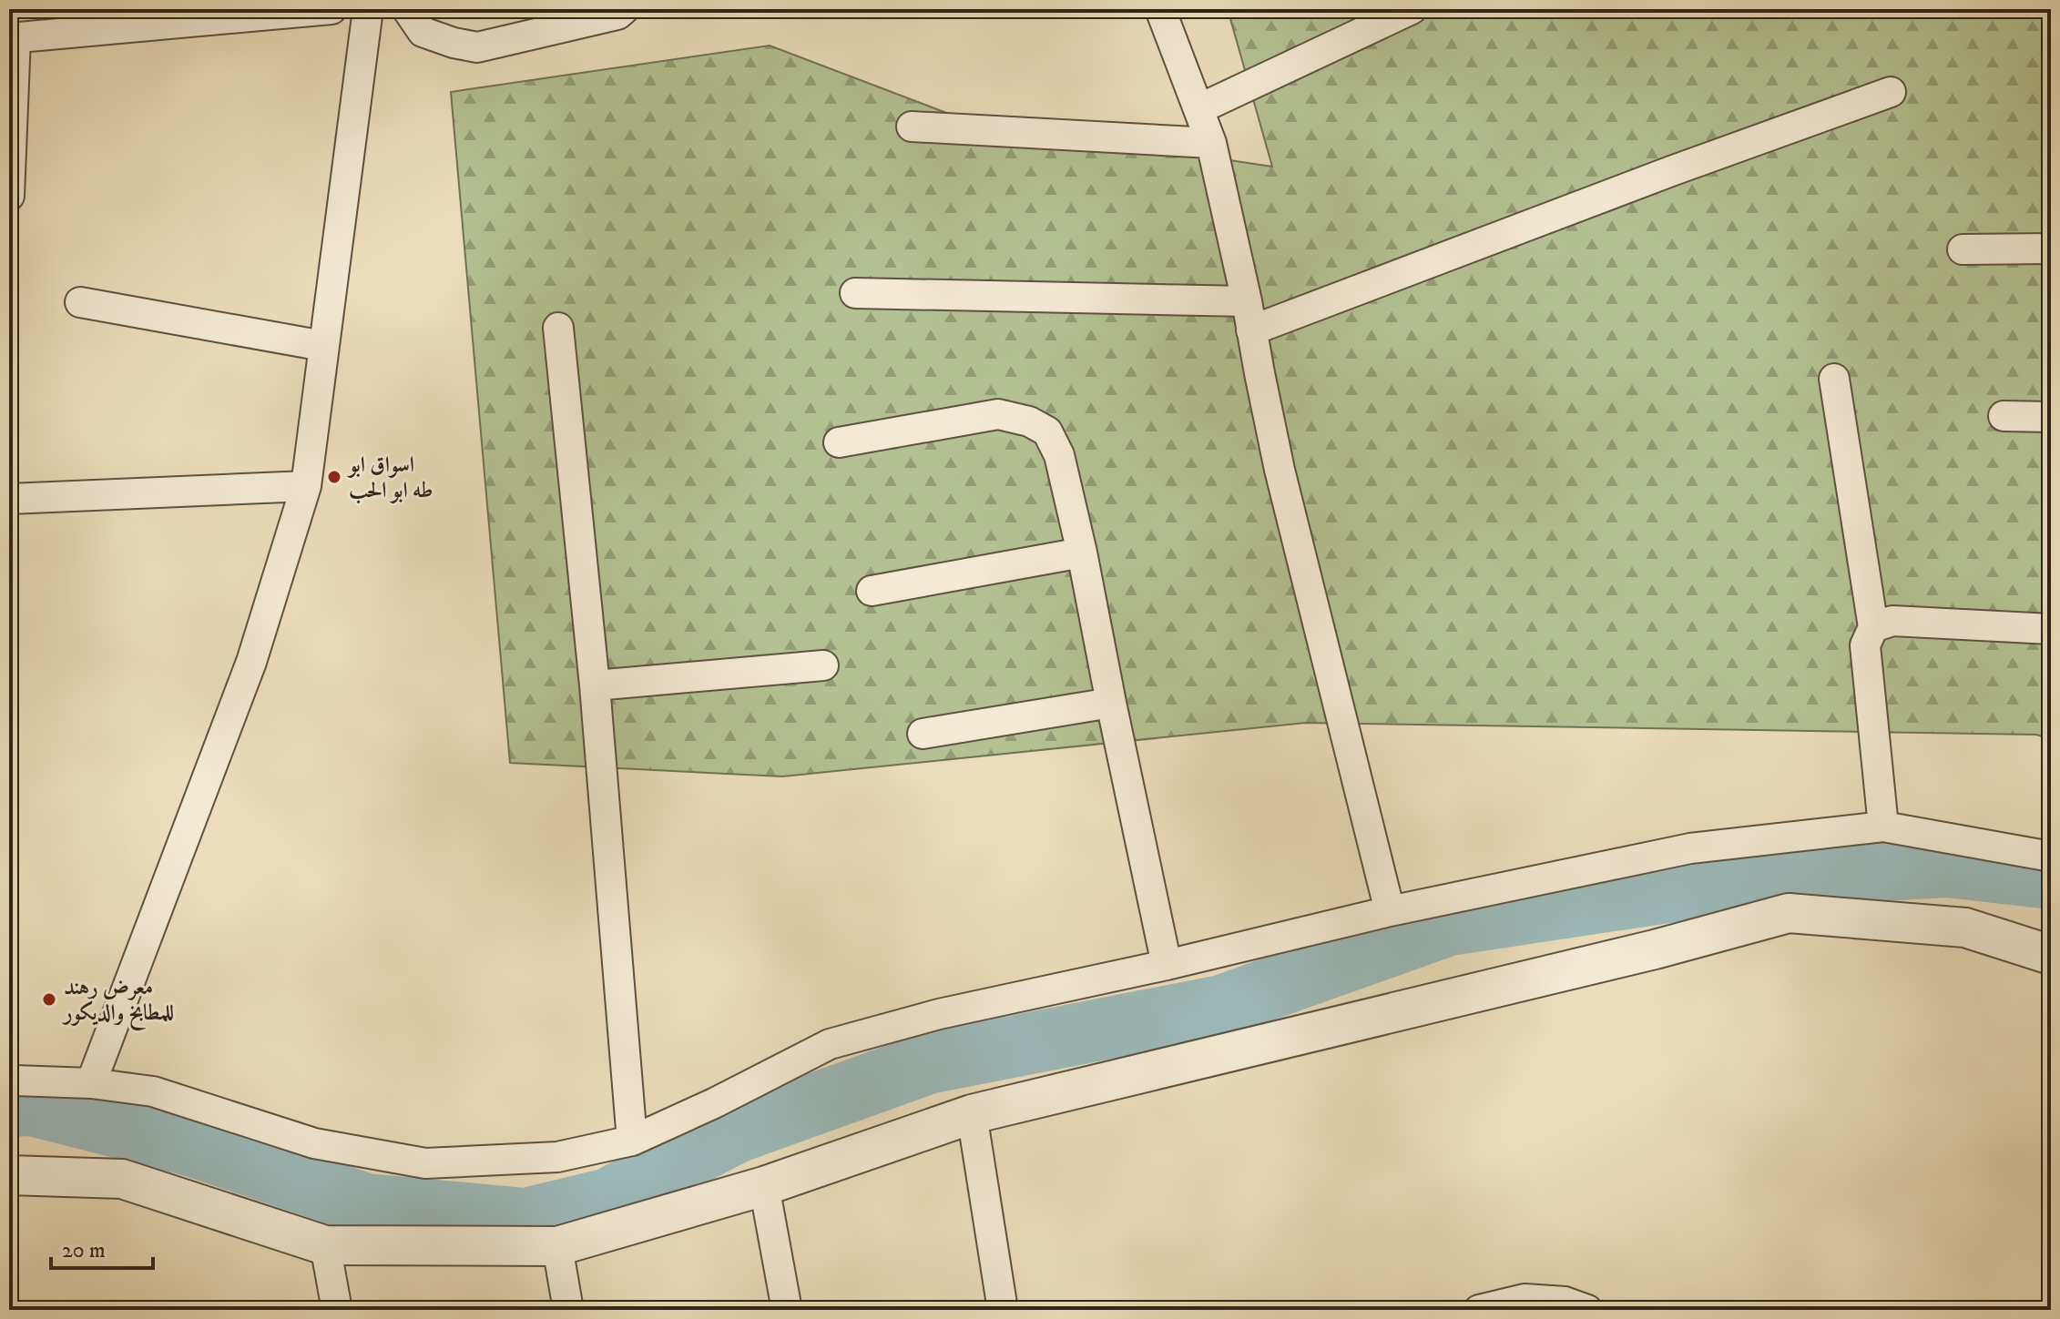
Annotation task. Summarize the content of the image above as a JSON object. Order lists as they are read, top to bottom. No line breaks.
{"places":["اسواق ابو طه ابو الحب","معرض رهند للمطابخ والديكور"],"scale_bar":"20 m"}
